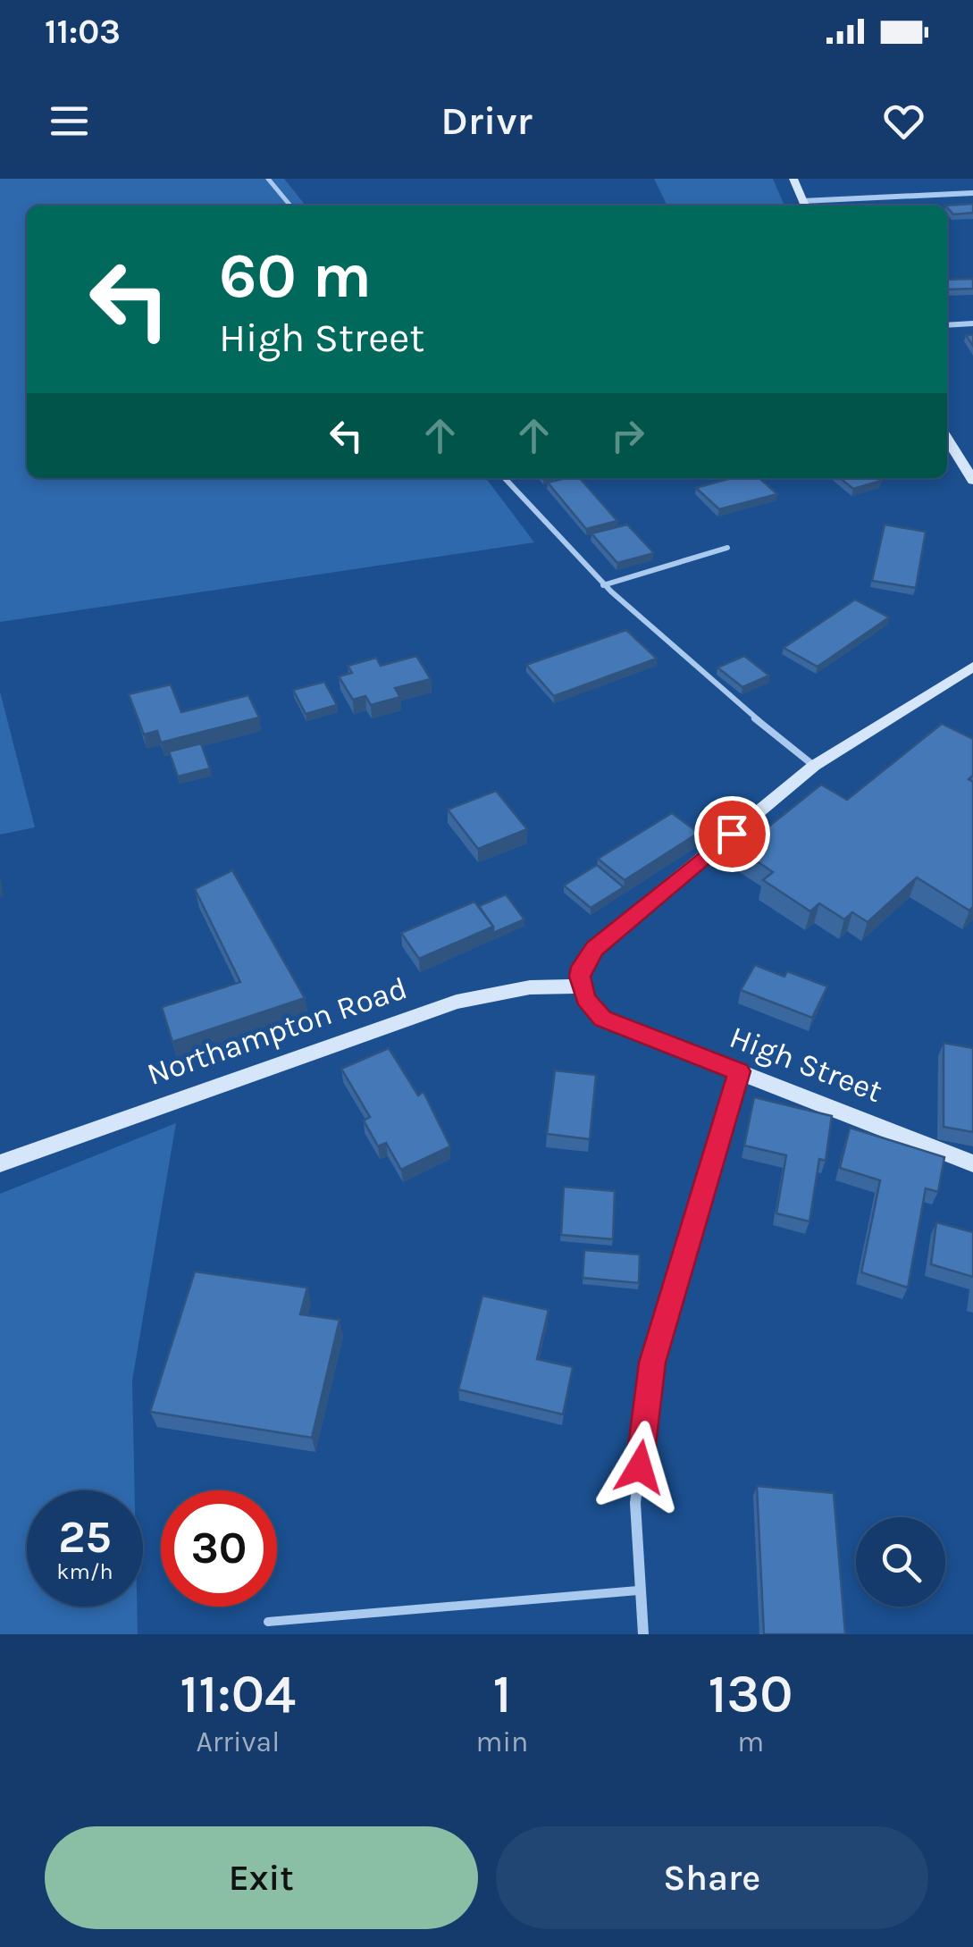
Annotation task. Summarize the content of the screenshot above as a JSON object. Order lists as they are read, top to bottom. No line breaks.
{"streets":{"street":["Northampton Road","High Street"]},"crossings":[["Northampton Road","High Street"]],"page":{"status":"11:03","header":"Drivr","turn":["60 m","High Street"],"speed":"25 km/h","limit":"30","eta":["11:04","Arrival","1","min","130","m"],"buttons":["Exit","Share"]}}
